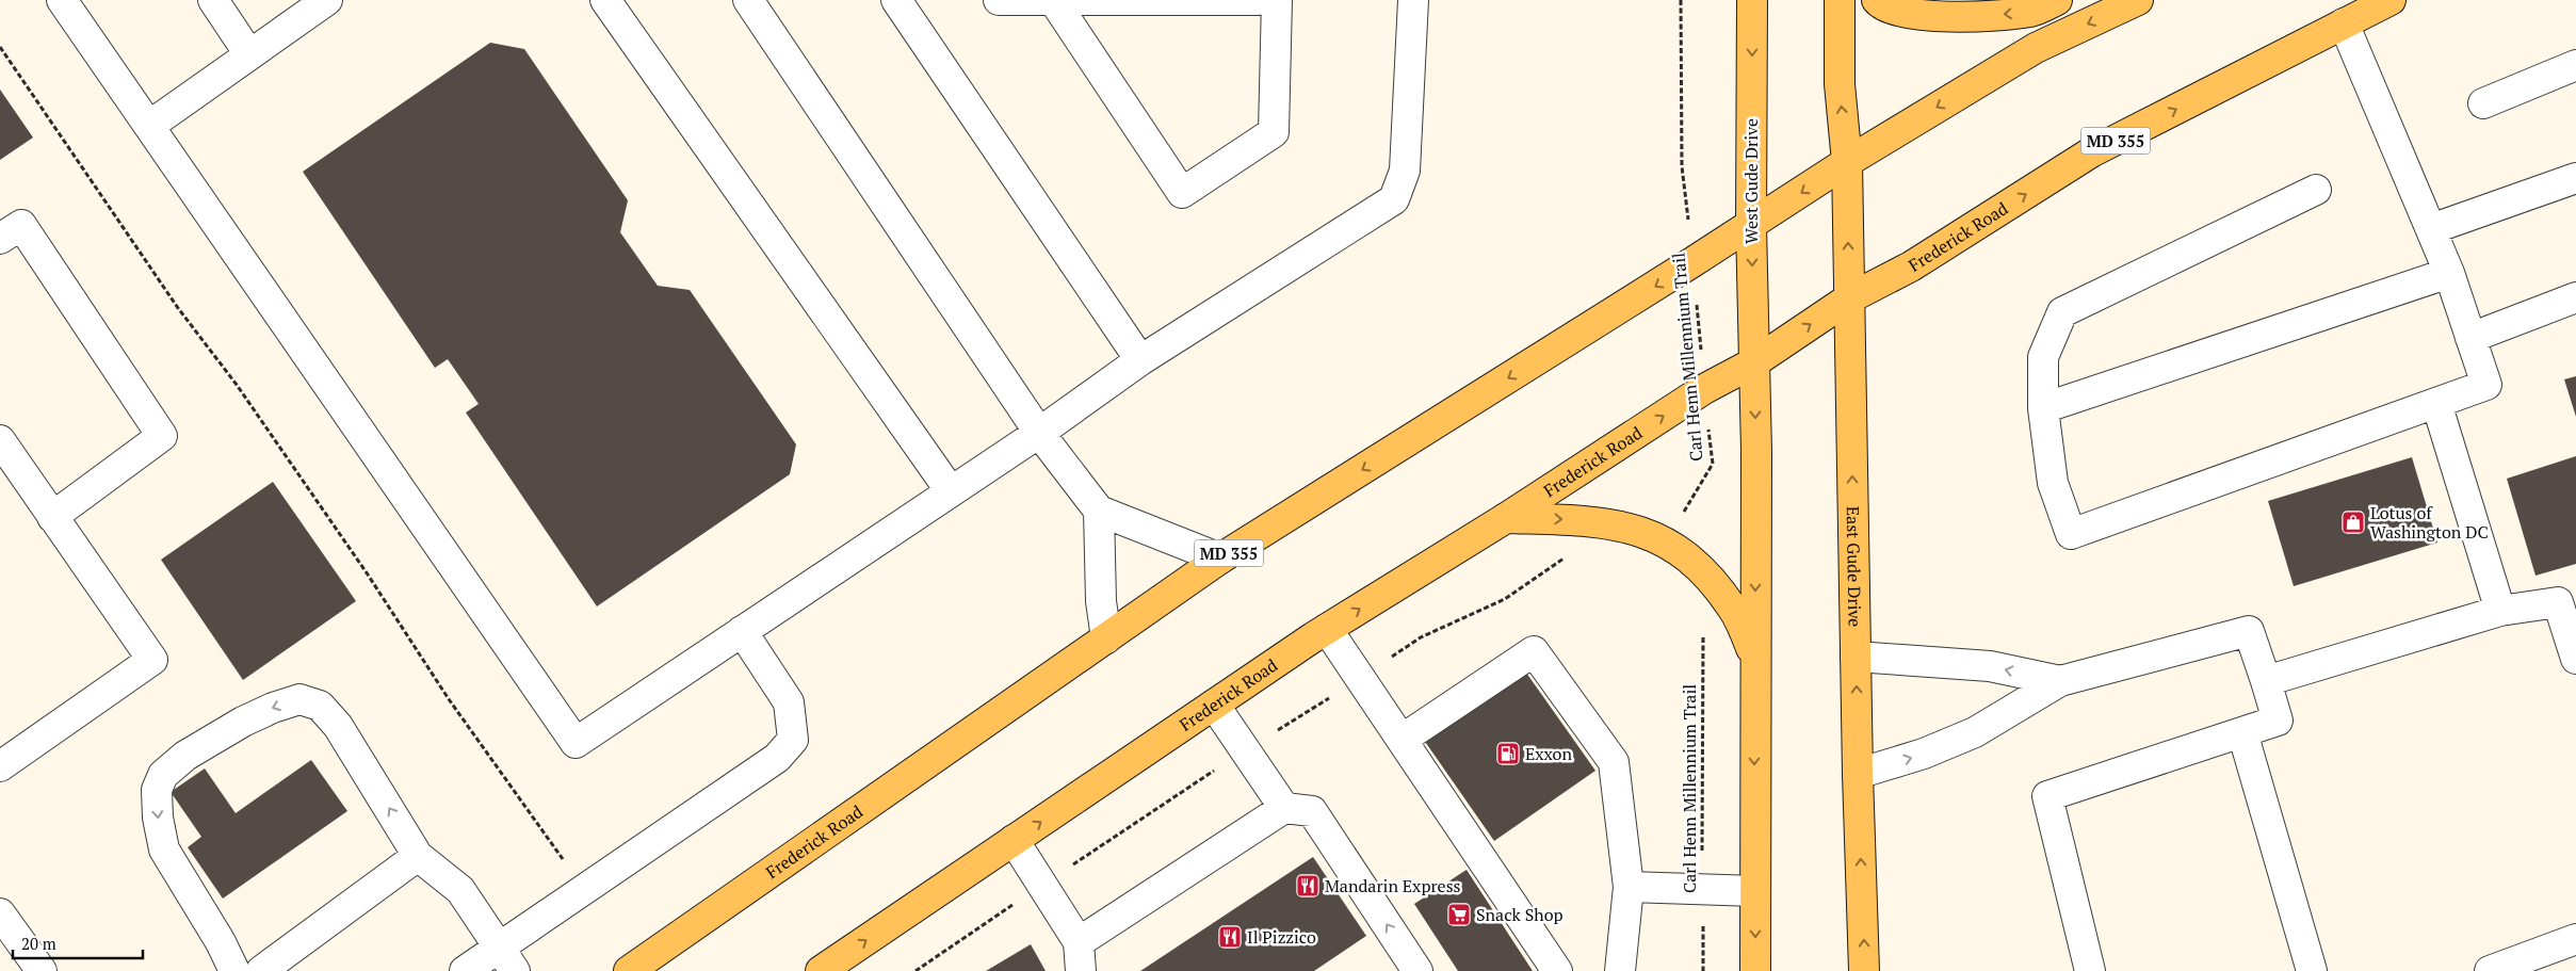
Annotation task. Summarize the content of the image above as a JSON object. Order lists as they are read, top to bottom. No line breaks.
{"streets":{"main road":["MD 355","West Gude Drive","Frederick Road","East Gude Drive"],"path":["Carl Henn Millennium Trail"]},"crossings":[["West Gude Drive","Frederick Road"],["Frederick Road","Carl Henn Millennium Trail"],["Frederick Road","East Gude Drive"]],"places":{"shop":["Lotus of Washington DC"],"fuel station":["Exxon"],"restaurant":["Mandarin Express","Il Pizzico"],"supermarket":["Snack Shop"]},"scale_bar":"20 m"}
